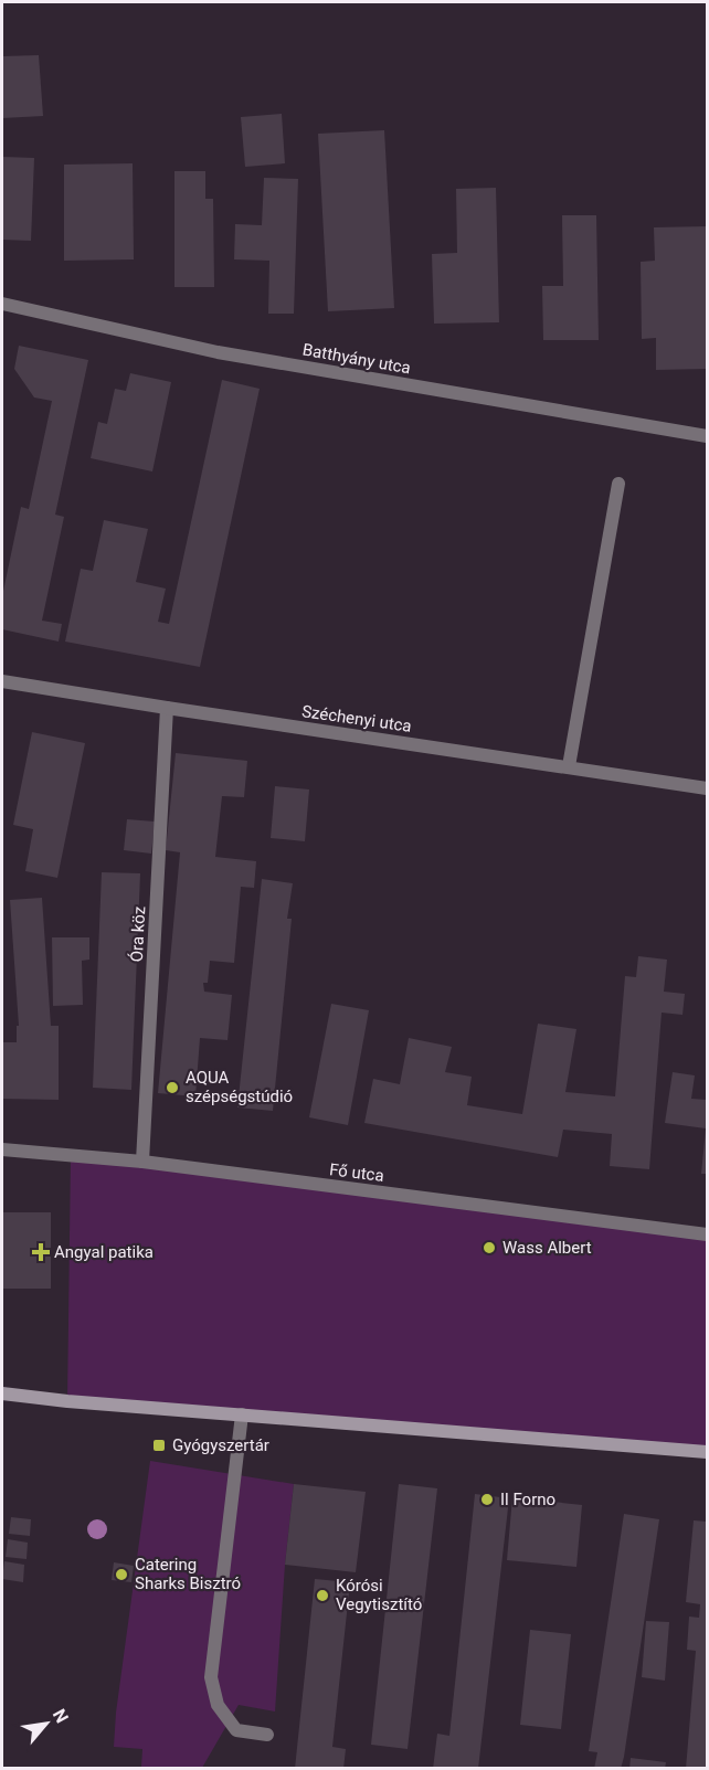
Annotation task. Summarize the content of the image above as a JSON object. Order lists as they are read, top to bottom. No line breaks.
{"streets":{"street":["Batthyány utca","Széchenyi utca","Óra köz","Fő utca"]},"crossings":[["Széchenyi utca","Óra köz"],["Óra köz","Fő utca"]],"places":{"other":["AQUA szépségstúdió","Wass Albert","Il Forno","Catering Sharks Bisztró","Kórósi Vegytisztító"],"health":["Angyal patika"],"transit":["Gyógyszertár"]},"north":"top right"}
